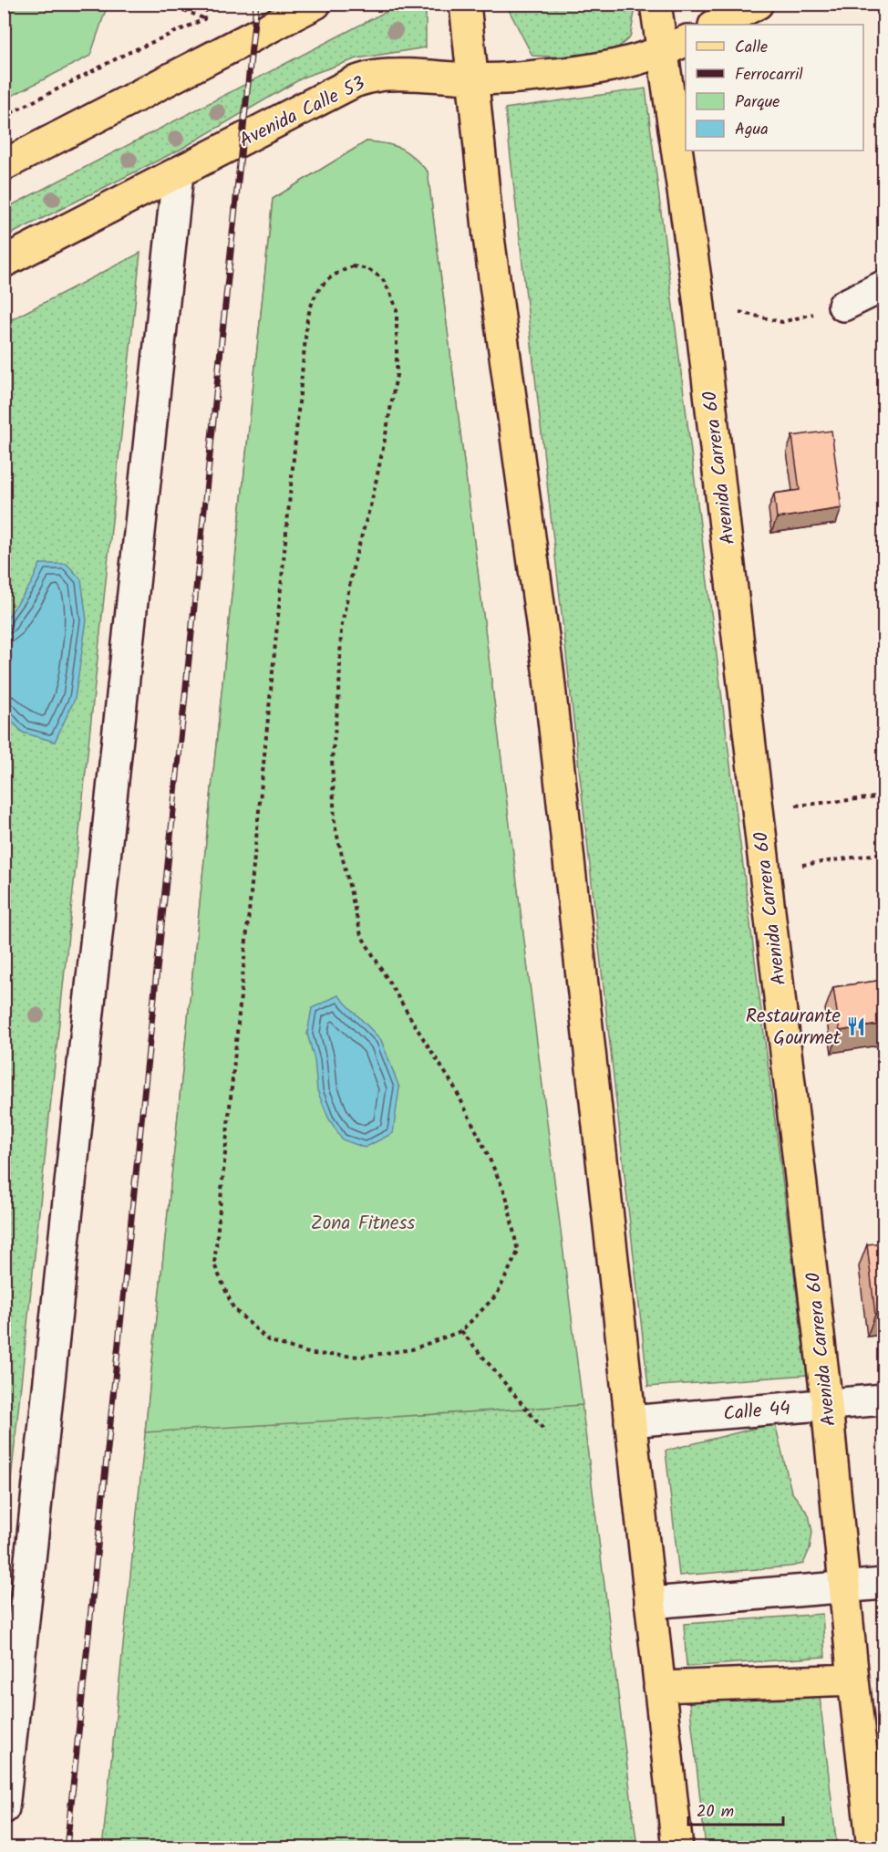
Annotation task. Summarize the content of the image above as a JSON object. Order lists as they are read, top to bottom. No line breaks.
{"streets":{"main road":["Avenida Calle 53","Avenida Carrera 60"],"street":["Calle 44"]},"crossings":[["Avenida Calle 53","Avenida Carrera 60"],["Avenida Carrera 60","Calle 44"]],"parks":["Zona Fitness"],"places":{"restaurant":["Restaurante Gourmet"]},"legend":["Calle","Ferrocarril","Parque","Agua"],"scale_bar":"20 m"}
